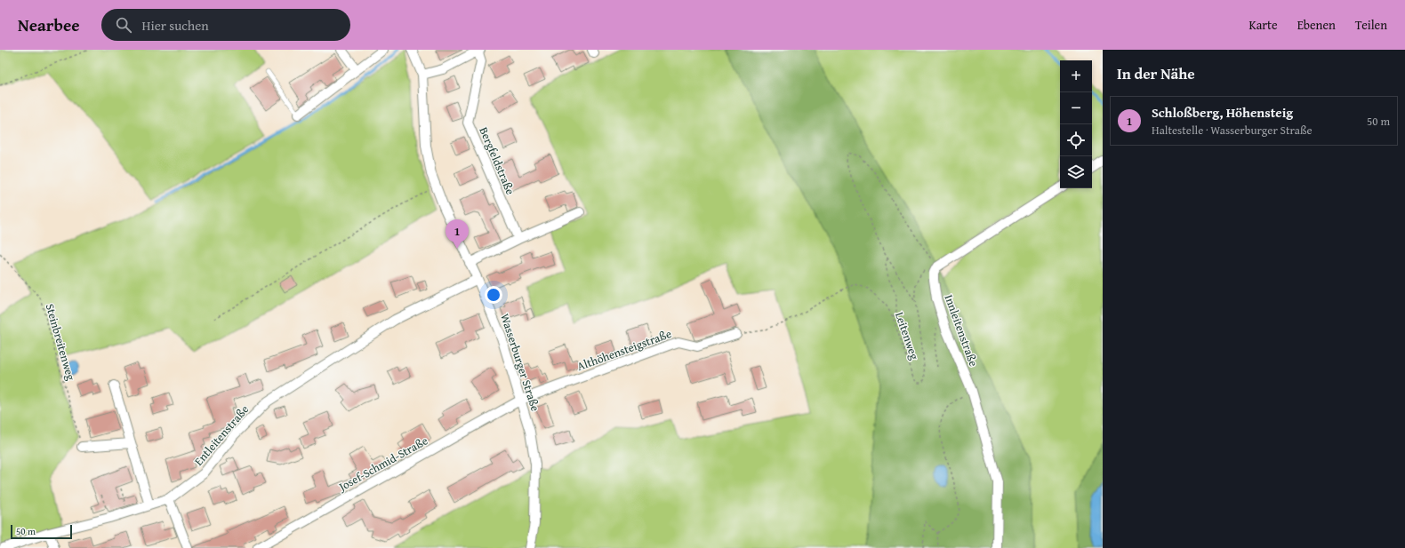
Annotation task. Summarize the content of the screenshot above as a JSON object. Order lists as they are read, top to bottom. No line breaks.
{"streets":{"street":["Bergfeldstraße","Innleitenstraße","Althöhensteigstraße","Wasserburger Straße","Entleitenstraße","Josef-Schmid-Straße"],"path":["Leitenweg","Steinbreitenweg"]},"crossings":[["Innleitenstraße","Leitenweg"],["Leitenweg","Althöhensteigstraße"],["Althöhensteigstraße","Wasserburger Straße"],["Althöhensteigstraße","Josef-Schmid-Straße"],["Wasserburger Straße","Entleitenstraße"],["Wasserburger Straße","Josef-Schmid-Straße"]],"scale_bar":"50 m","page":{"header":"Nearbee","search":"Hier suchen","nav":["Karte","Ebenen","Teilen"],"heading":"In der Nähe","map_buttons":["+","−"],"list":[{"mark":"1","name":"Schloßberg, Höhensteig","note":"Haltestelle · Wasserburger Straße","value":"50 m"}],"pins":"1","scale":"50 m"}}
